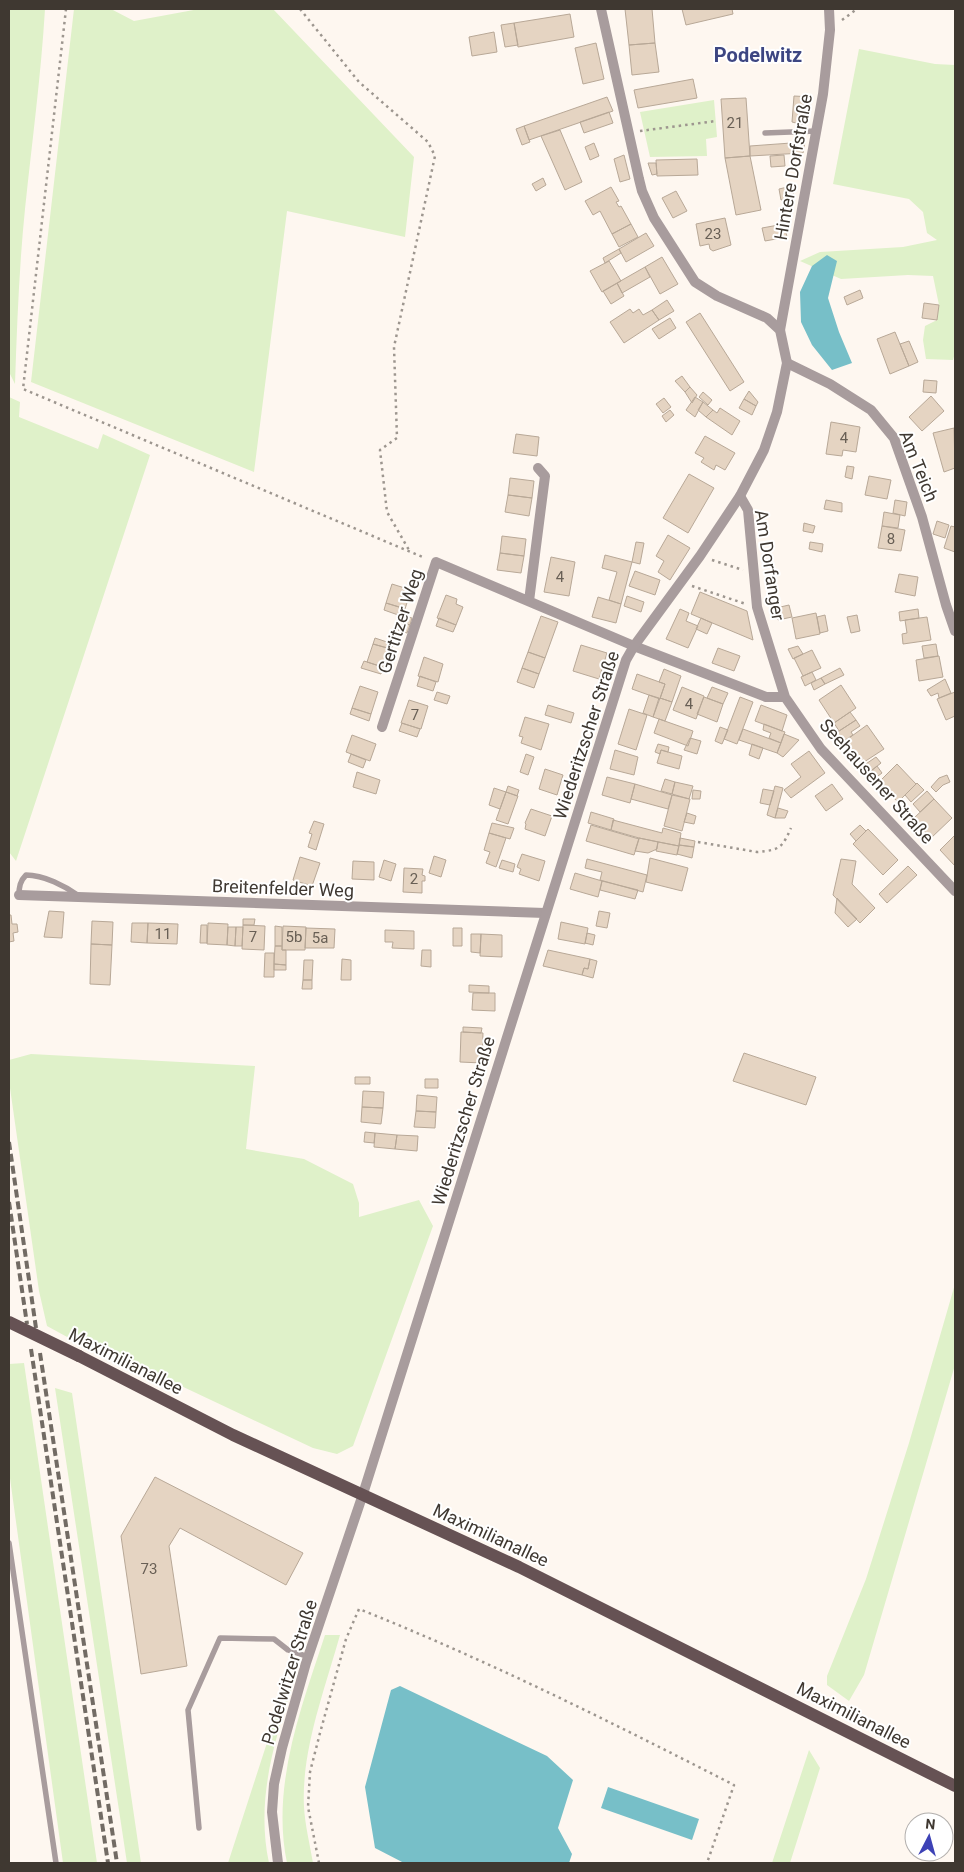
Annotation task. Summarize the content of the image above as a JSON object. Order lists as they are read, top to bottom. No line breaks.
{"streets":{"main road":["Maximilianallee"],"street":["Hintere Dorfstraße","Am Teich","Am Dorfanger","Gertitzer Weg","Wiederitzscher Straße","Seehausener Straße","Breitenfelder Weg","Podelwitzer Straße"]},"crossings":[["Hintere Dorfstraße","Wiederitzscher Straße"],["Am Teich","Wiederitzscher Straße"],["Am Dorfanger","Wiederitzscher Straße"],["Am Dorfanger","Seehausener Straße"],["Gertitzer Weg","Wiederitzscher Straße"],["Wiederitzscher Straße","Breitenfelder Weg"],["Wiederitzscher Straße","Maximilianallee"],["Wiederitzscher Straße","Podelwitzer Straße"],["Maximilianallee","Podelwitzer Straße"]],"districts":["Podelwitz"],"house_numbers":["21","23","4","8","4","4","7","2","11","7","5b","5a","73"],"north":"top"}
